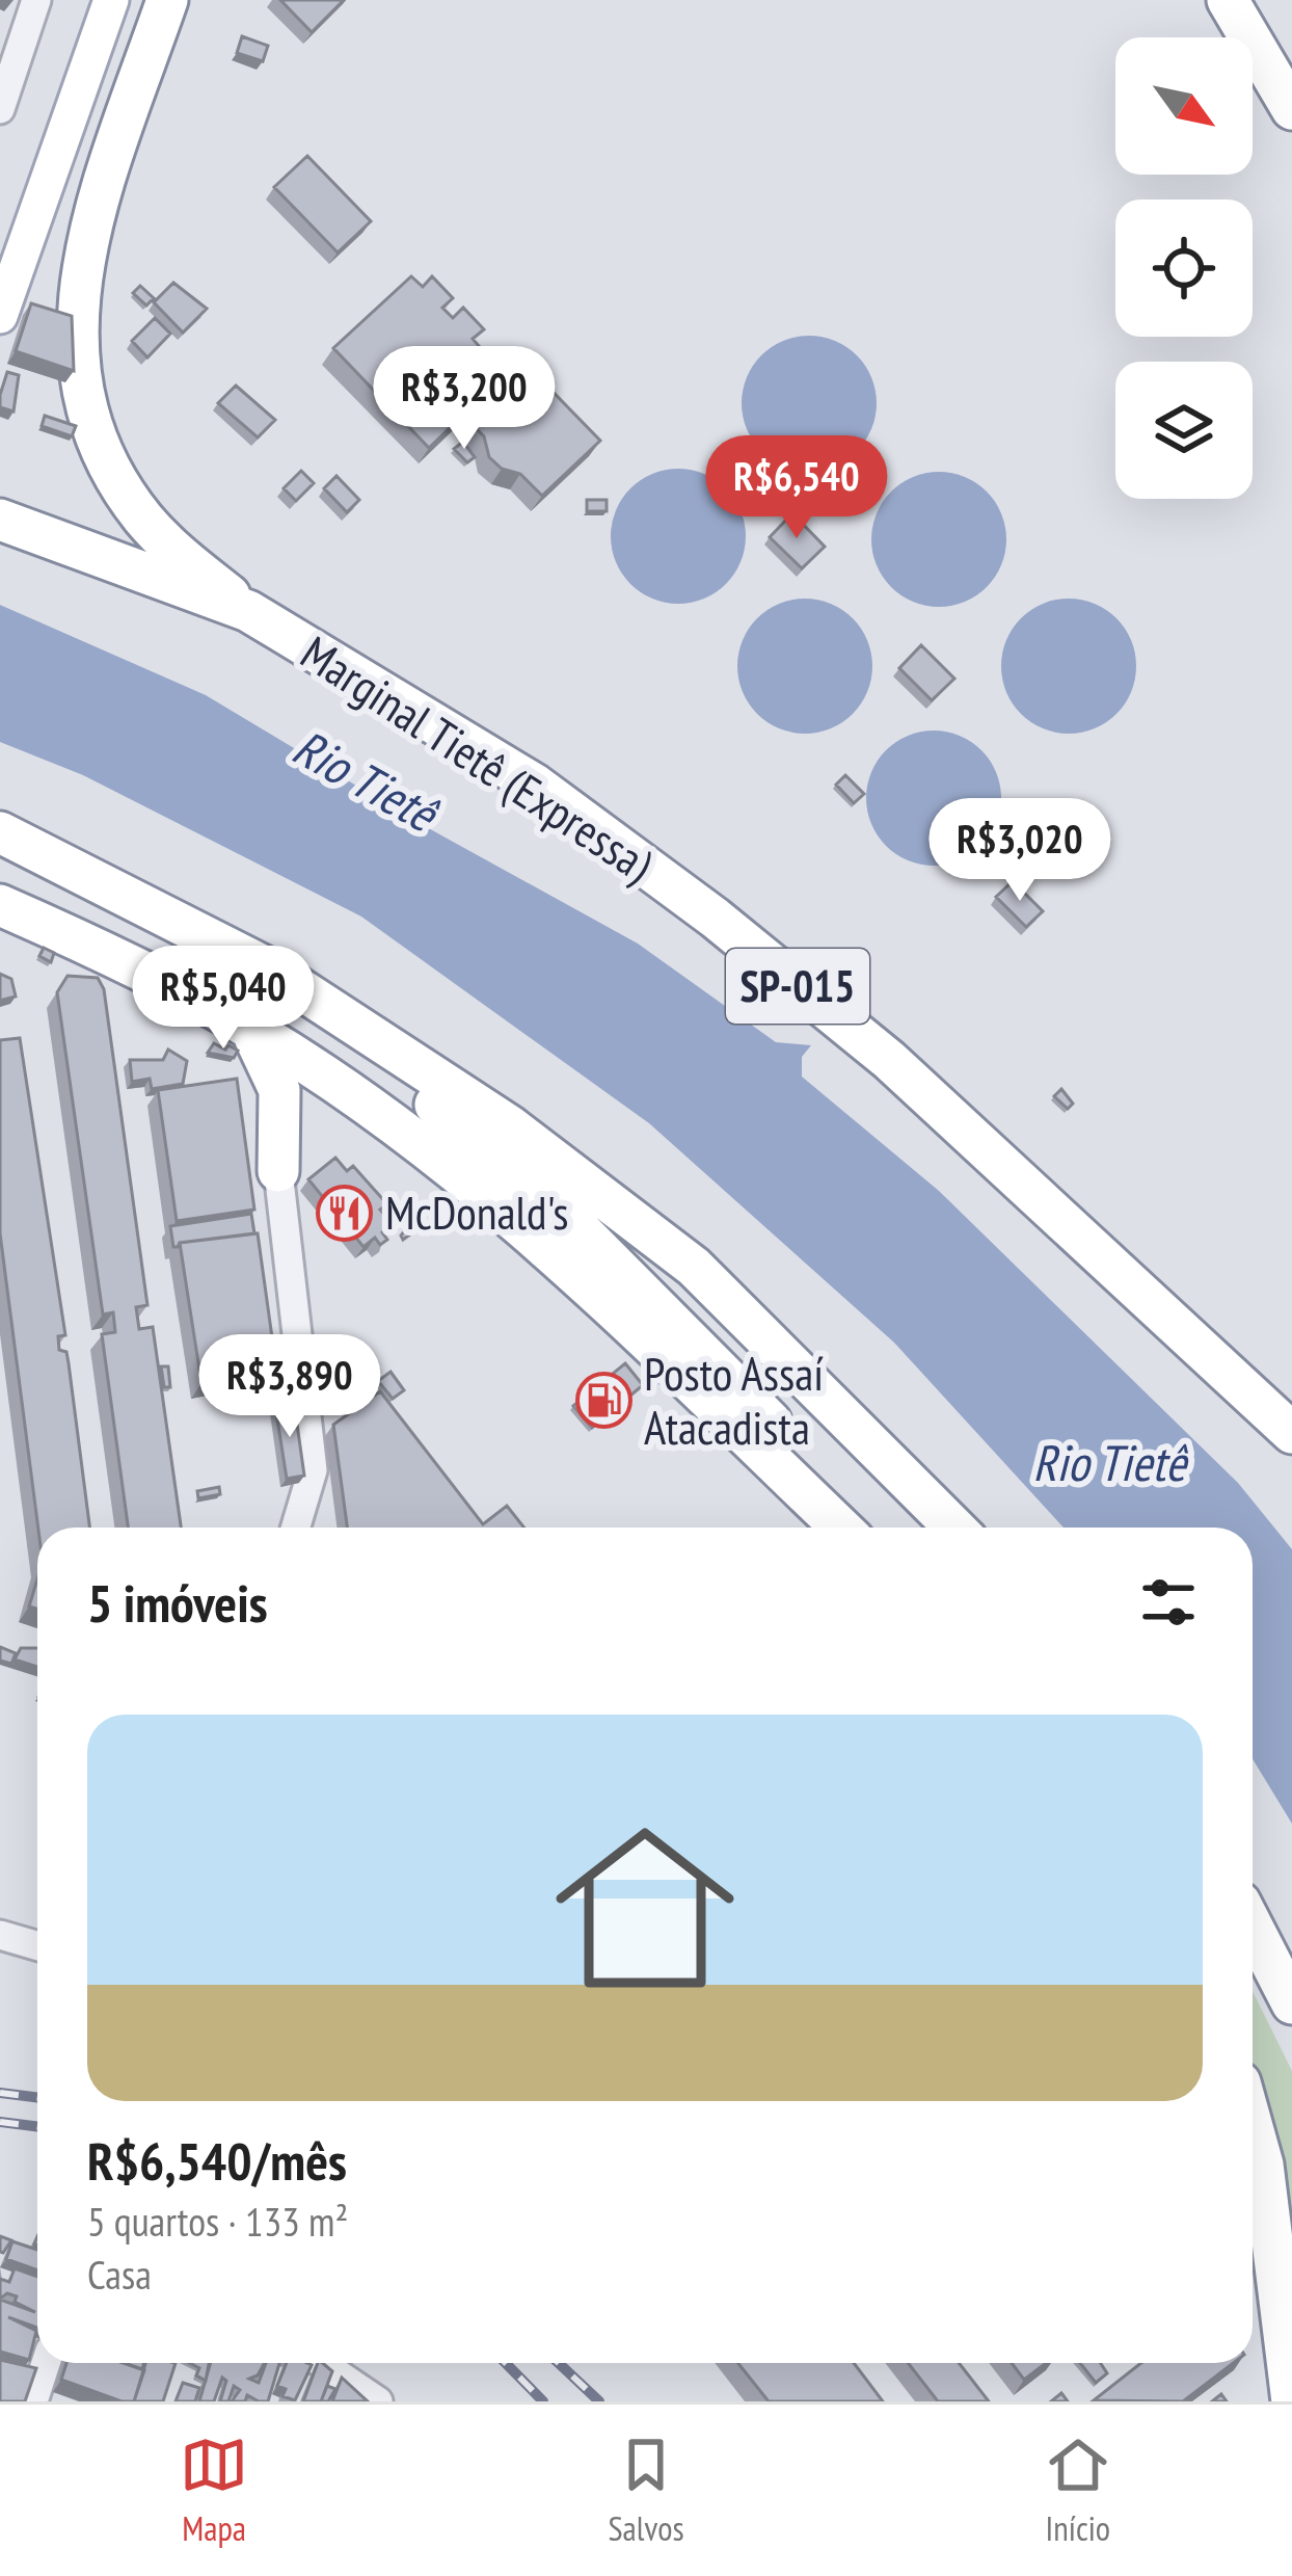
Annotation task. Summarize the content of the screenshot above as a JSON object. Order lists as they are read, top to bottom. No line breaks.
{"streets":{"highway":["Marginal Tietê (Expressa)","SP-015"]},"water":["Rio Tietê"],"places":{"restaurant":["McDonald's"],"fuel station":["Posto Assaí Atacadista"]},"north":"bottom right","page":{"price":["R$3,200","R$6,540","R$3,020","R$5,040","R$3,890"],"heading":"5 imóveis","list":[{"name":"R$6,540/mês","note":"5 quartos · 133 m² · Casa"}],"tabs":["Mapa","Salvos","Início"]}}
